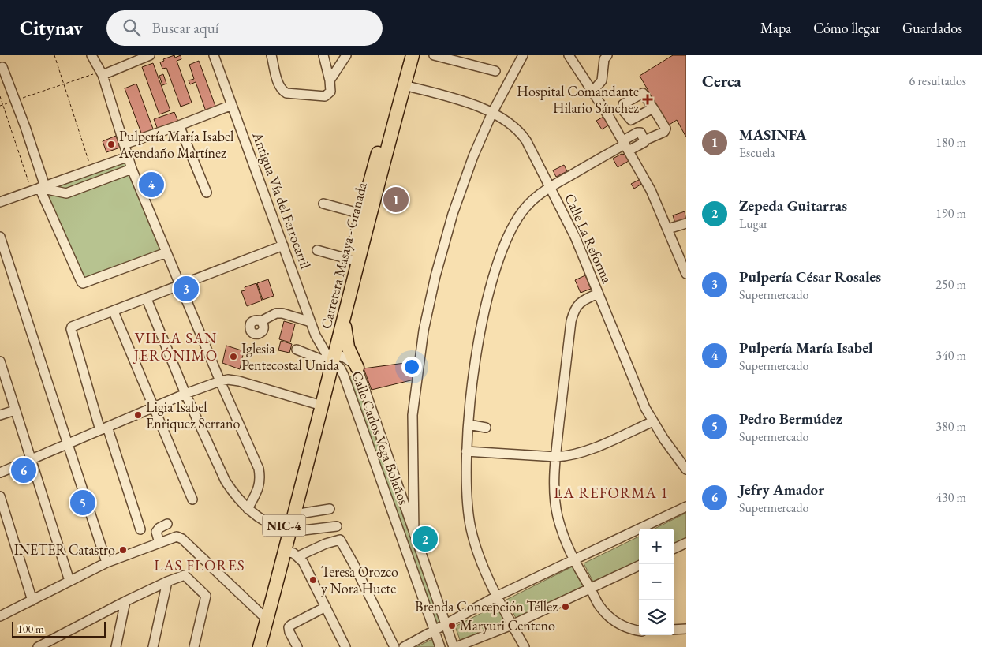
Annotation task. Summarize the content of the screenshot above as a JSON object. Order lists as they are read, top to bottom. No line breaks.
{"streets":{"highway":["Carretera Masaya - Granada","NIC-4"],"street":["Antigua Vía del Ferrocarril","Calle La Reforma","Calle Carlos Vega Bolaños"]},"crossings":[["Antigua Vía del Ferrocarril","Carretera Masaya - Granada"],["Antigua Vía del Ferrocarril","Calle Carlos Vega Bolaños"],["Calle La Reforma","Carretera Masaya - Granada"],["Carretera Masaya - Granada","Calle Carlos Vega Bolaños"]],"districts":["VILLA SAN JERÓNIMO","LA REFORMA 1","LAS FLORES"],"places":{"health":["Hospital Comandante Hilario Sánchez"],"other":["Pulpería María Isabel Avendaño Martínez","Iglesia Pentecostal Unida","Ligia Isabel Enriquez Serrano","INETER Catastro","Teresa Orozco y Nora Huete","Brenda Concepción Téllez","Maryuri Centeno"]},"scale_bar":"100 m","page":{"header":"Citynav","search":"Buscar aquí","nav":["Mapa","Cómo llegar","Guardados"],"heading":["Cerca","6 resultados"],"list":[{"mark":"1","name":"MASINFA","note":"Escuela","value":"180 m"},{"mark":"2","name":"Zepeda Guitarras","note":"Lugar","value":"190 m"},{"mark":"3","name":"Pulpería César Rosales","note":"Supermercado","value":"250 m"},{"mark":"4","name":"Pulpería María Isabel","note":"Supermercado","value":"340 m"},{"mark":"5","name":"Pedro Bermúdez","note":"Supermercado","value":"380 m"},{"mark":"6","name":"Jefry Amador","note":"Supermercado","value":"430 m"}],"pins":["4","1","3","6","5","2"],"map_buttons":["+","−"],"scale":"100 m"}}
